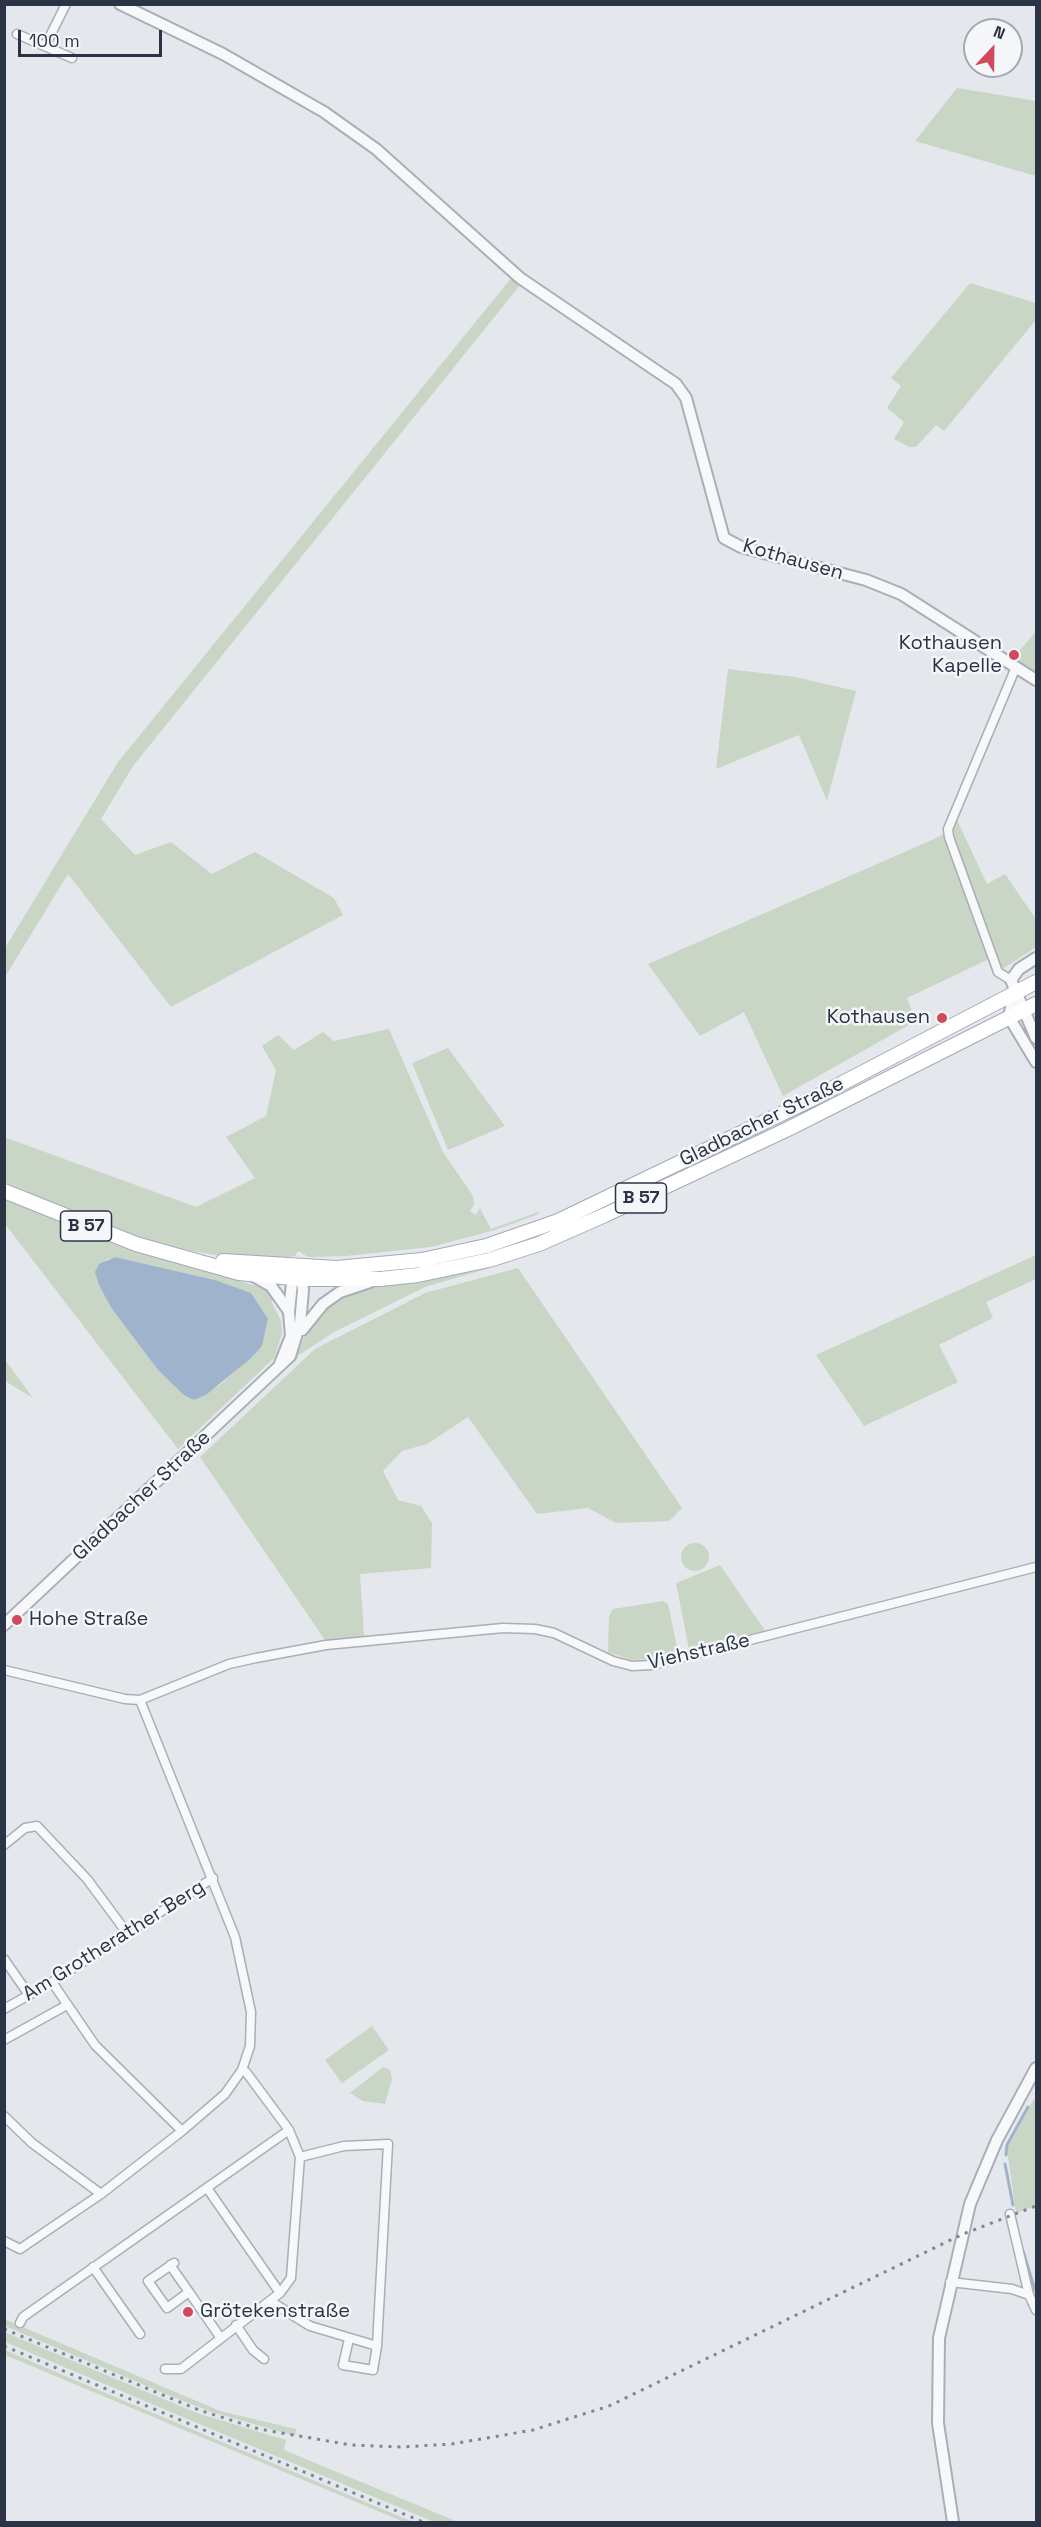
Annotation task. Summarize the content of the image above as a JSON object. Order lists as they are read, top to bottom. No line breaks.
{"streets":{"main road":["Gladbacher Straße","B 57"],"street":["Kothausen","Viehstraße","Am Grotherather Berg"]},"crossings":[["Gladbacher Straße","B 57"],["Viehstraße","Am Grotherather Berg"]],"places":["Kothausen Kapelle","Kothausen","Hohe Straße","Grötekenstraße"],"scale_bar":"100 m","north":"top"}
